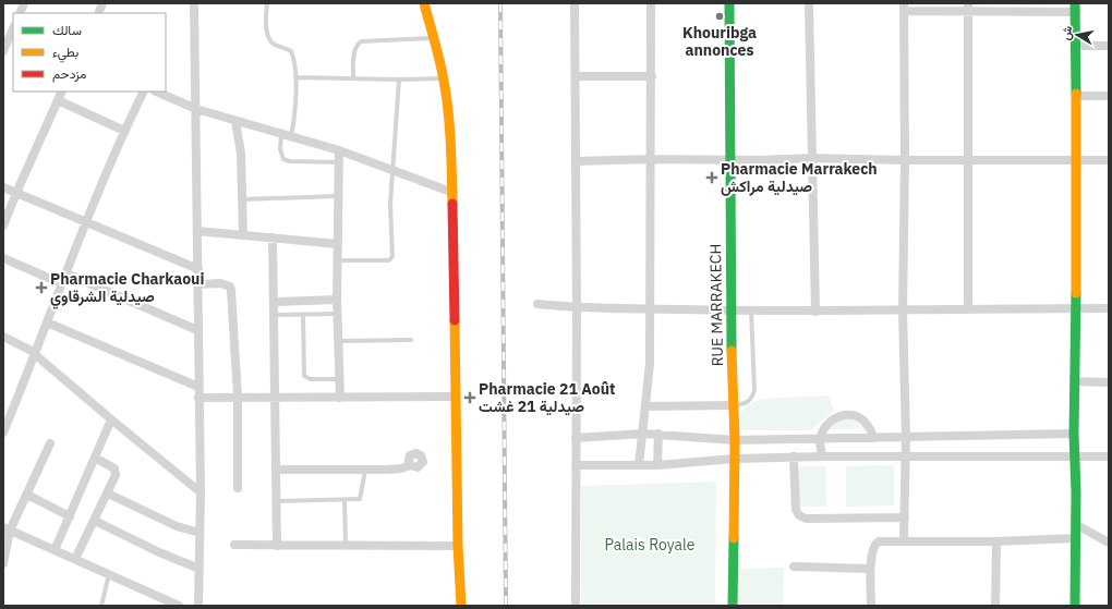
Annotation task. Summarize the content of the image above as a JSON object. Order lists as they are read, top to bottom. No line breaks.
{"streets":{"street":["RUE MARRAKECH"]},"parks":["Palais Royale"],"places":{"other":["Khouribga annonces"],"health":["Pharmacie Marrakech صيدلية مراكش","Pharmacie Charkaoui صيدلية الشرقاوي","Pharmacie 21 Août صيدلية 21 غشت"]},"legend":["سالك","بطيء","مزدحم"],"north":"left"}
